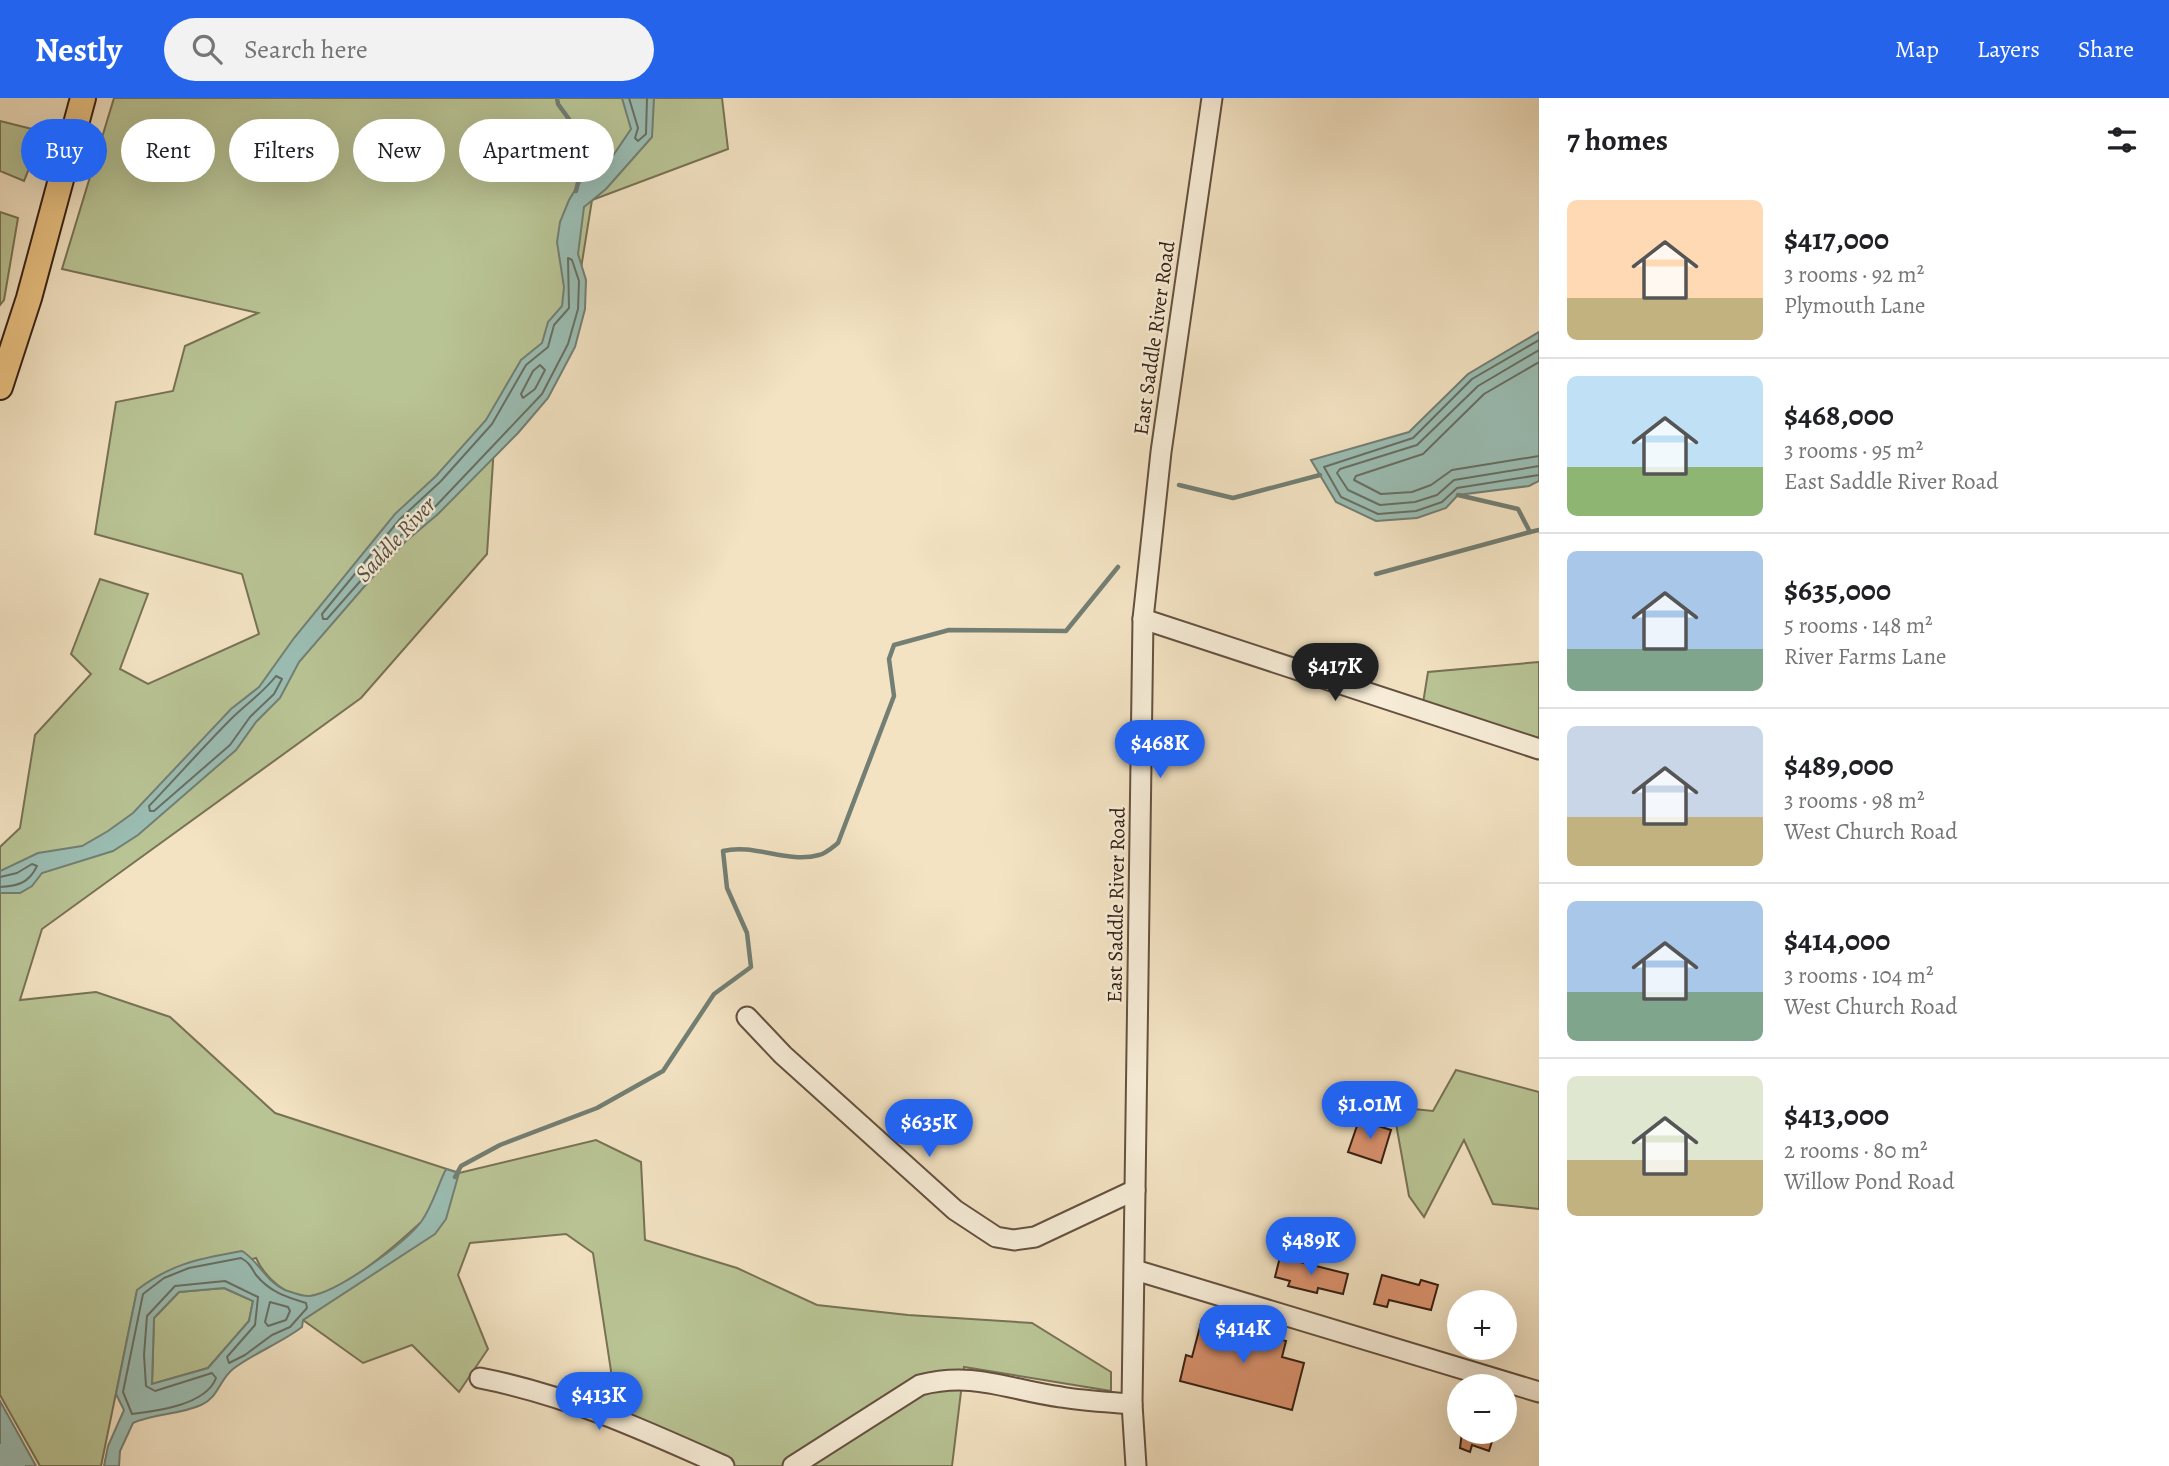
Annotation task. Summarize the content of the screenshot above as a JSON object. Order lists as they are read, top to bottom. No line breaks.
{"streets":{"street":["East Saddle River Road"]},"water":["Saddle River"],"page":{"header":"Nestly","search":"Search here","nav":["Map","Layers","Share"],"heading":"7 homes","chip":["Buy","Rent","Filters","New","Apartment"],"list":[{"name":"$417,000","note":"3 rooms · 92 m² · Plymouth Lane"},{"name":"$468,000","note":"3 rooms · 95 m² · East Saddle River Road"},{"name":"$635,000","note":"5 rooms · 148 m² · River Farms Lane"},{"name":"$489,000","note":"3 rooms · 98 m² · West Church Road"},{"name":"$414,000","note":"3 rooms · 104 m² · West Church Road"},{"name":"$413,000","note":"2 rooms · 80 m² · Willow Pond Road"}],"price":["$417K","$468K","$1.01M","$635K","$489K","$414K","$413K"],"map_buttons":["+","−"]}}
